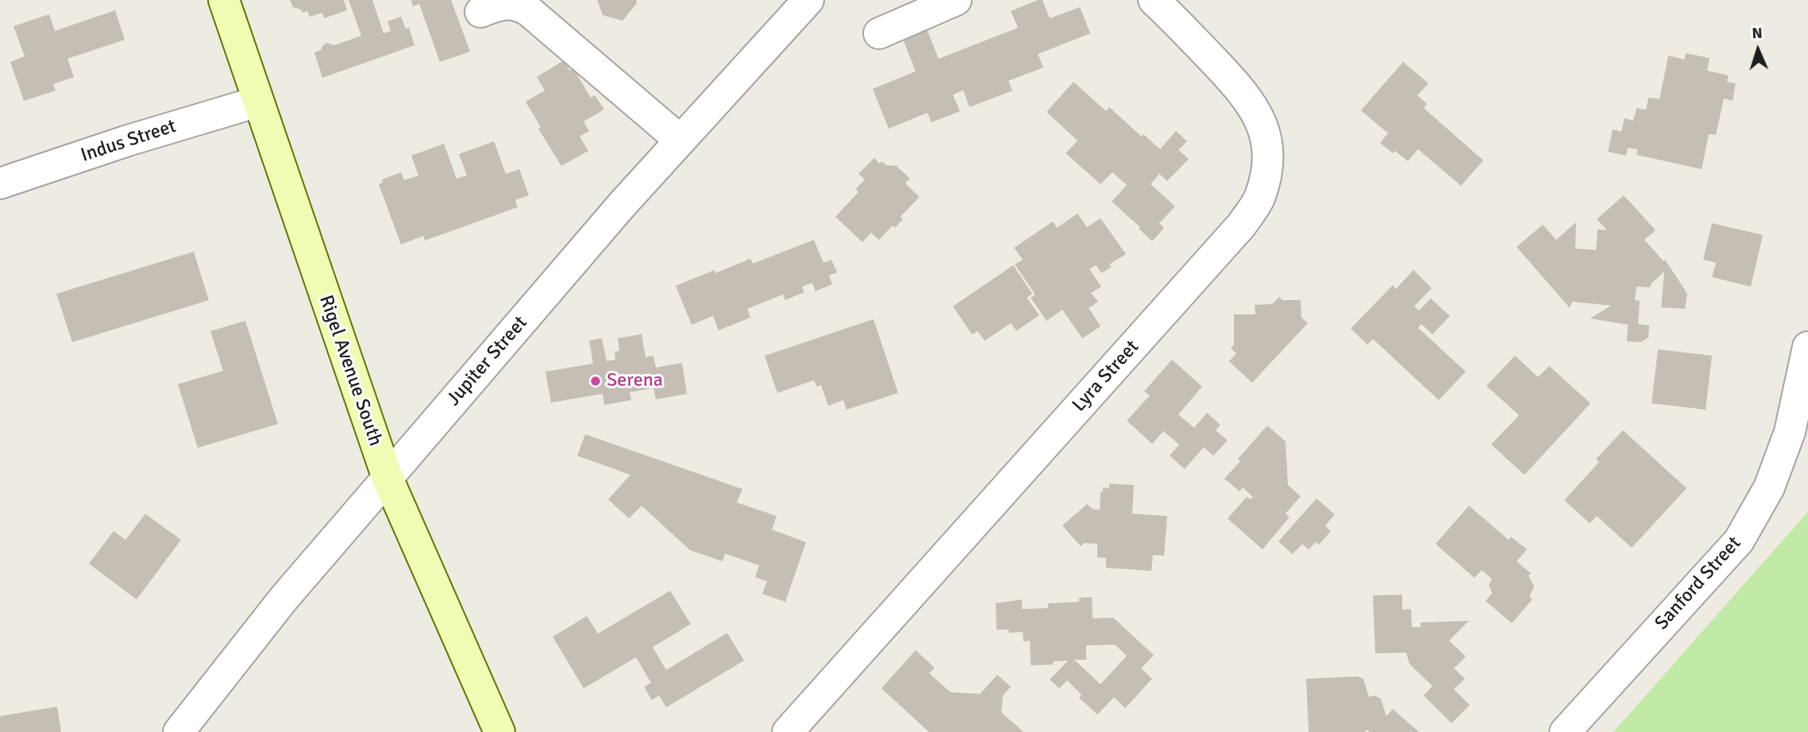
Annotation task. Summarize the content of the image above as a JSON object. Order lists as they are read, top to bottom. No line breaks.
{"streets":{"main road":["Rigel Avenue South"],"street":["Indus Street","Jupiter Street","Lyra Street","Sanford Street"]},"crossings":[["Indus Street","Rigel Avenue South"],["Jupiter Street","Rigel Avenue South"]],"places":["Serena"],"north":"top"}
